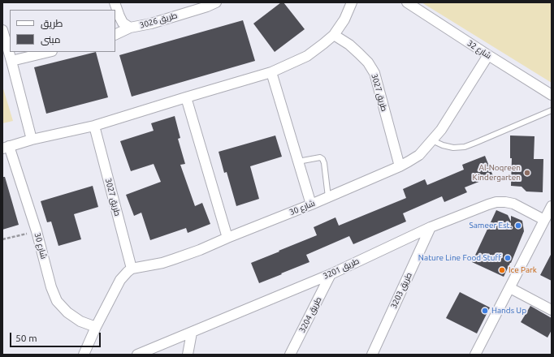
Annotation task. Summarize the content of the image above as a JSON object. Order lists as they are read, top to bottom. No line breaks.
{"streets":{"street":["طريق 3026","شارع 32","طريق 3027","شارع 30","طريق 3201","طريق 3203","طريق 3204"]},"crossings":[["شارع 32","شارع 30"],["طريق 3027","شارع 30"],["طريق 3201","طريق 3203"],["طريق 3201","طريق 3204"]],"places":["Al-Noqreen Kindergarten","Sameer Est.","Nature Line Food Stuff","Ice Park","Hands Up"],"legend":["طريق","مبنى"],"scale_bar":"50 m"}
